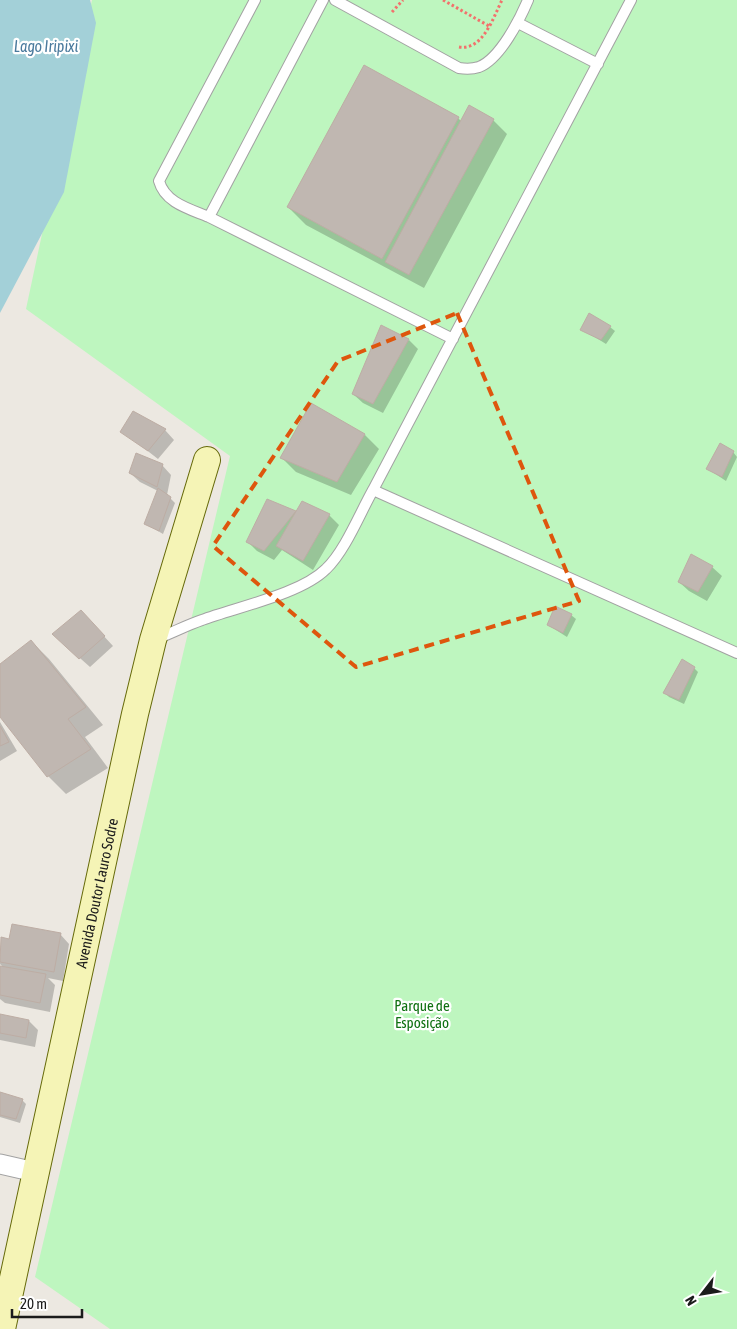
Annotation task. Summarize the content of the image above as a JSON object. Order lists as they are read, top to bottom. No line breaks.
{"streets":{"street":["Avenida Doutor Lauro Sodre"]},"water":["Lago Iripixi"],"parks":["Parque de Esposição"],"scale_bar":"20 m","north":"bottom left"}
